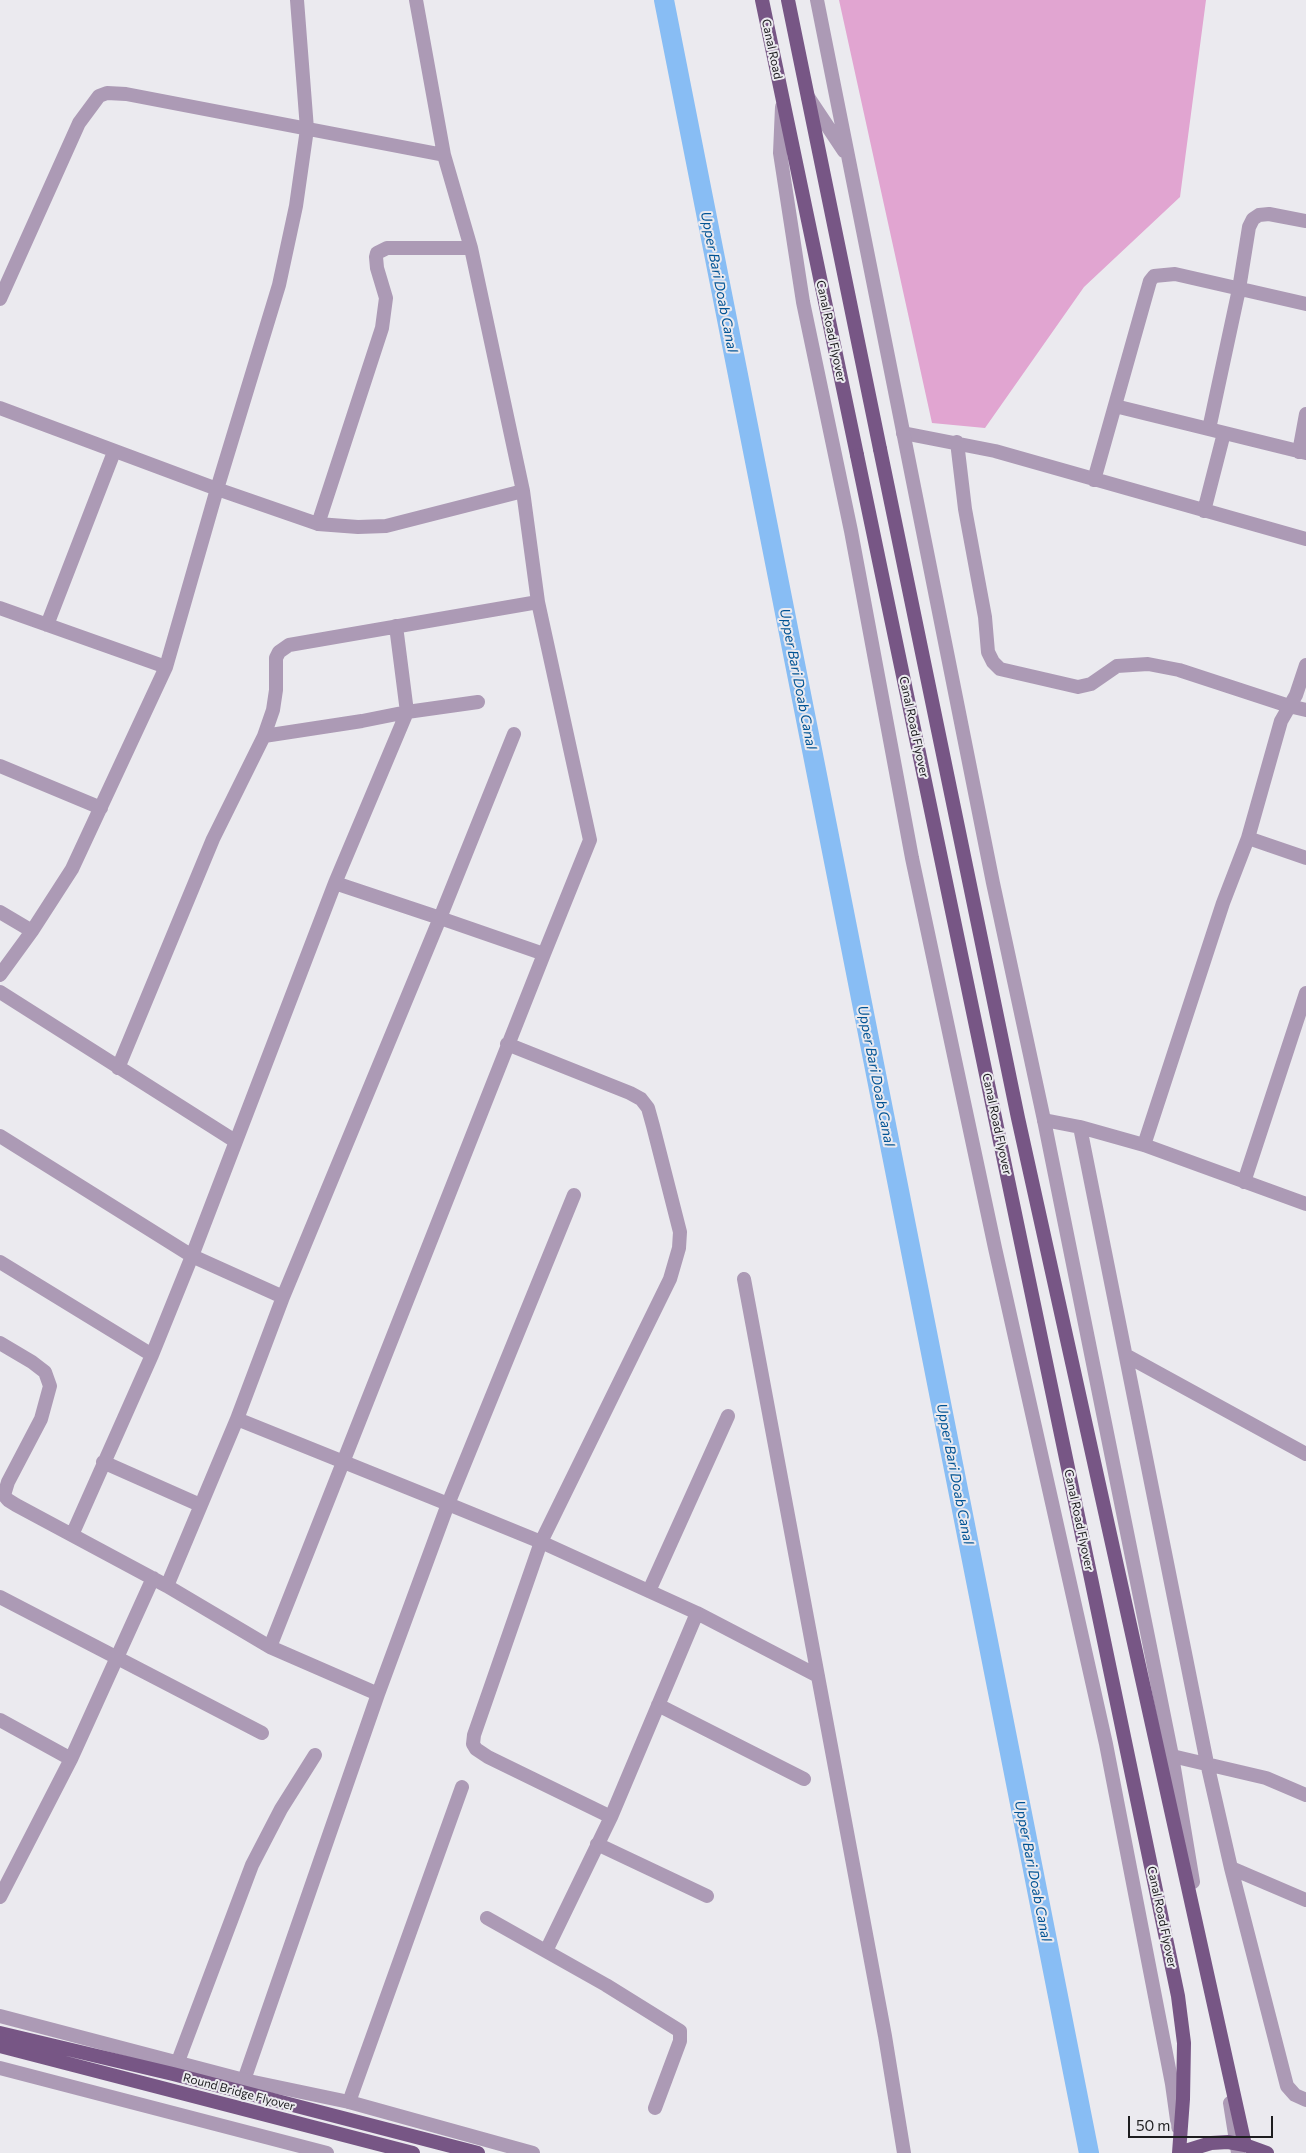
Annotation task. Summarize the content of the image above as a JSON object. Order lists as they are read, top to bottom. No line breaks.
{"streets":{"main road":["Canal Road","Canal Road Flyover","Round Bridge Flyover"]},"crossings":[["Canal Road","Canal Road Flyover"]],"water":["Upper Bari Doab Canal"],"scale_bar":"50 m"}
